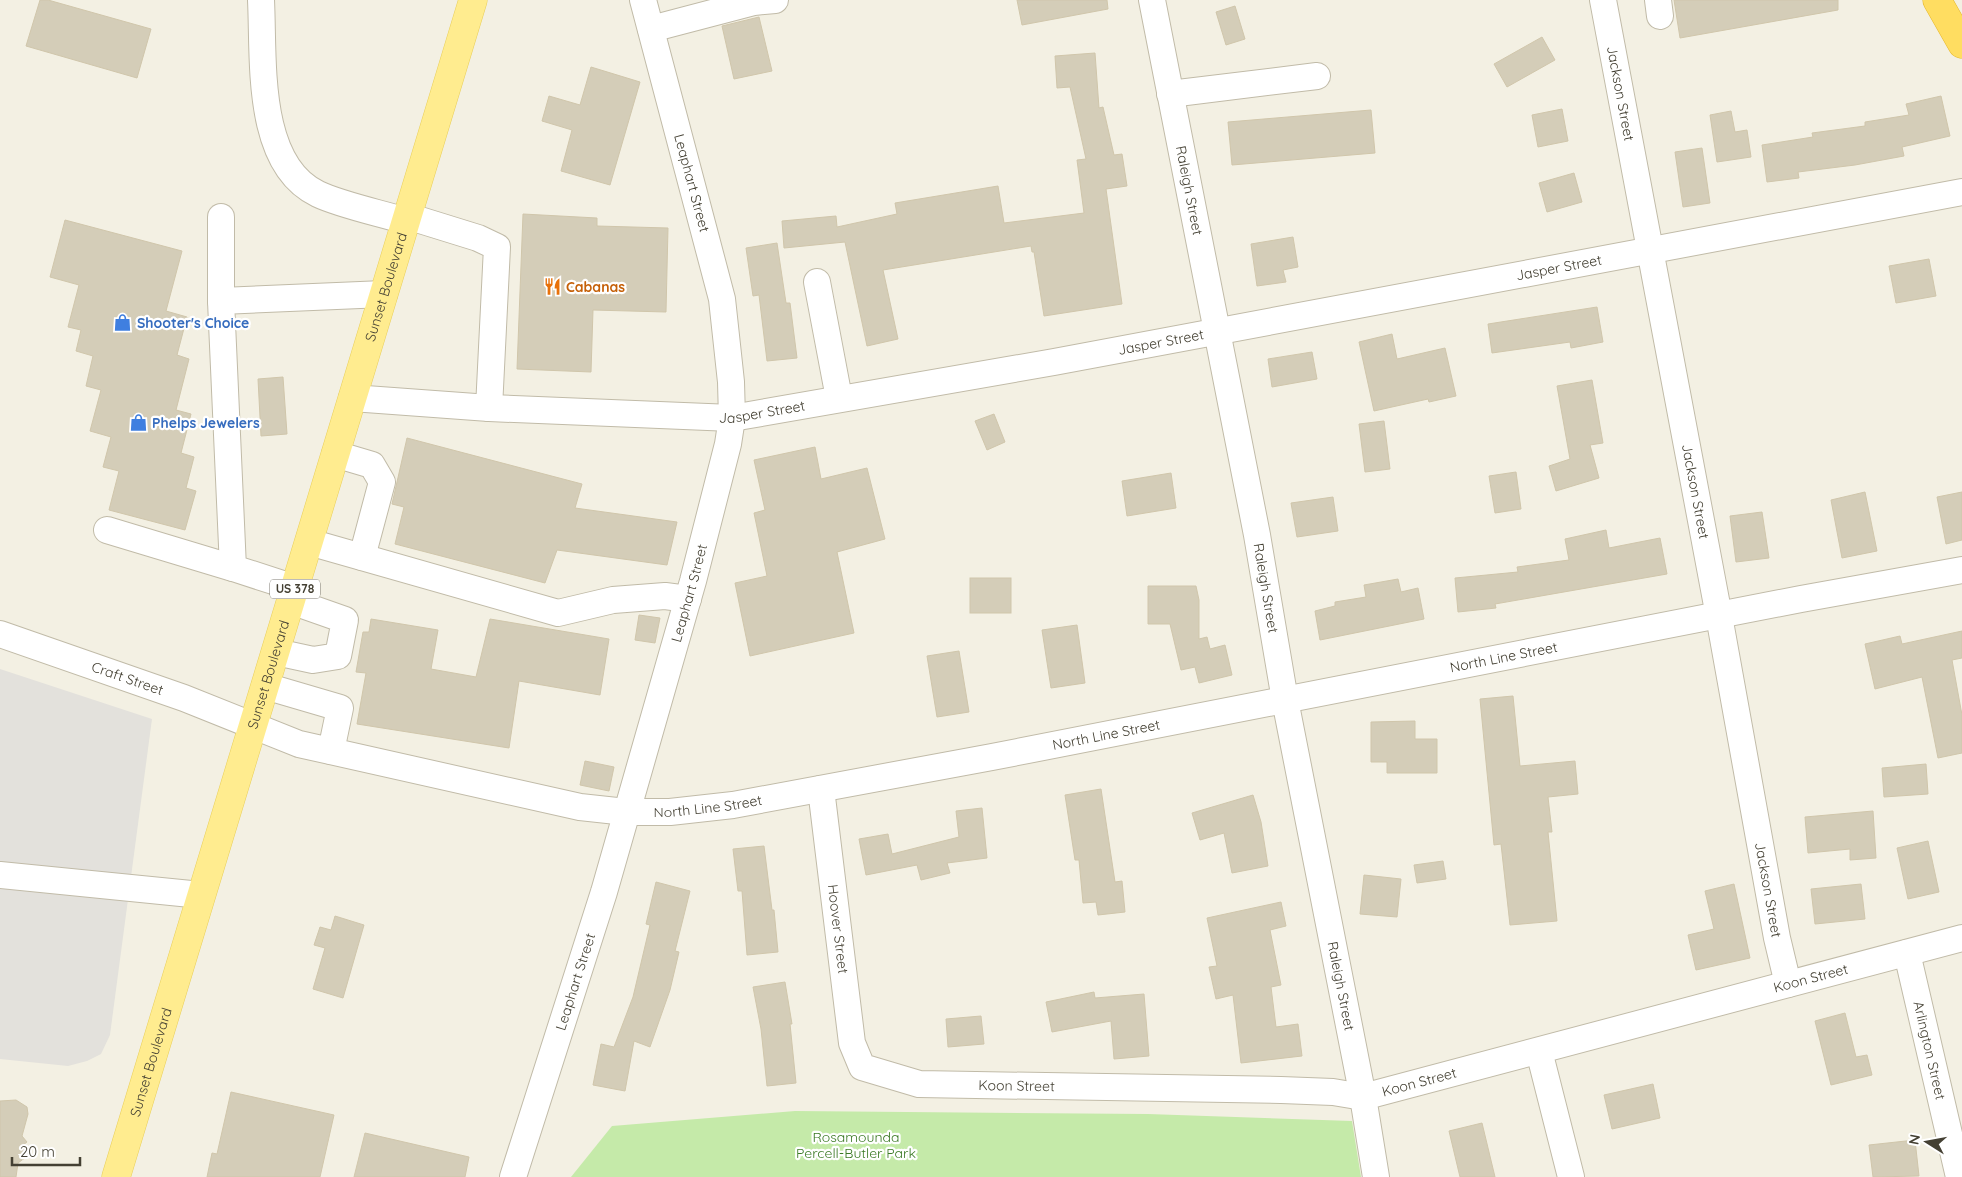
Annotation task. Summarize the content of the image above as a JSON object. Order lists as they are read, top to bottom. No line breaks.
{"streets":{"main road":["Sunset Boulevard","US 378"],"street":["Jackson Street","Leaphart Street","Raleigh Street","Jasper Street","North Line Street","Craft Street","Hoover Street","Koon Street","Arlington Street"]},"crossings":[["Jackson Street","Jasper Street"],["Jackson Street","North Line Street"],["Jackson Street","Koon Street"],["Leaphart Street","Jasper Street"],["Leaphart Street","North Line Street"],["Raleigh Street","Jasper Street"],["Raleigh Street","North Line Street"],["Raleigh Street","Koon Street"],["Jasper Street","Sunset Boulevard"],["Sunset Boulevard","North Line Street"],["Sunset Boulevard","Craft Street"],["North Line Street","Craft Street"],["North Line Street","Hoover Street"],["Hoover Street","Koon Street"],["Koon Street","Arlington Street"]],"parks":["Rosamounda Percell-Butler Park"],"places":{"restaurant":["Cabanas"],"shop":["Shooter's Choice","Phelps Jewelers"]},"scale_bar":"20 m","north":"left"}
